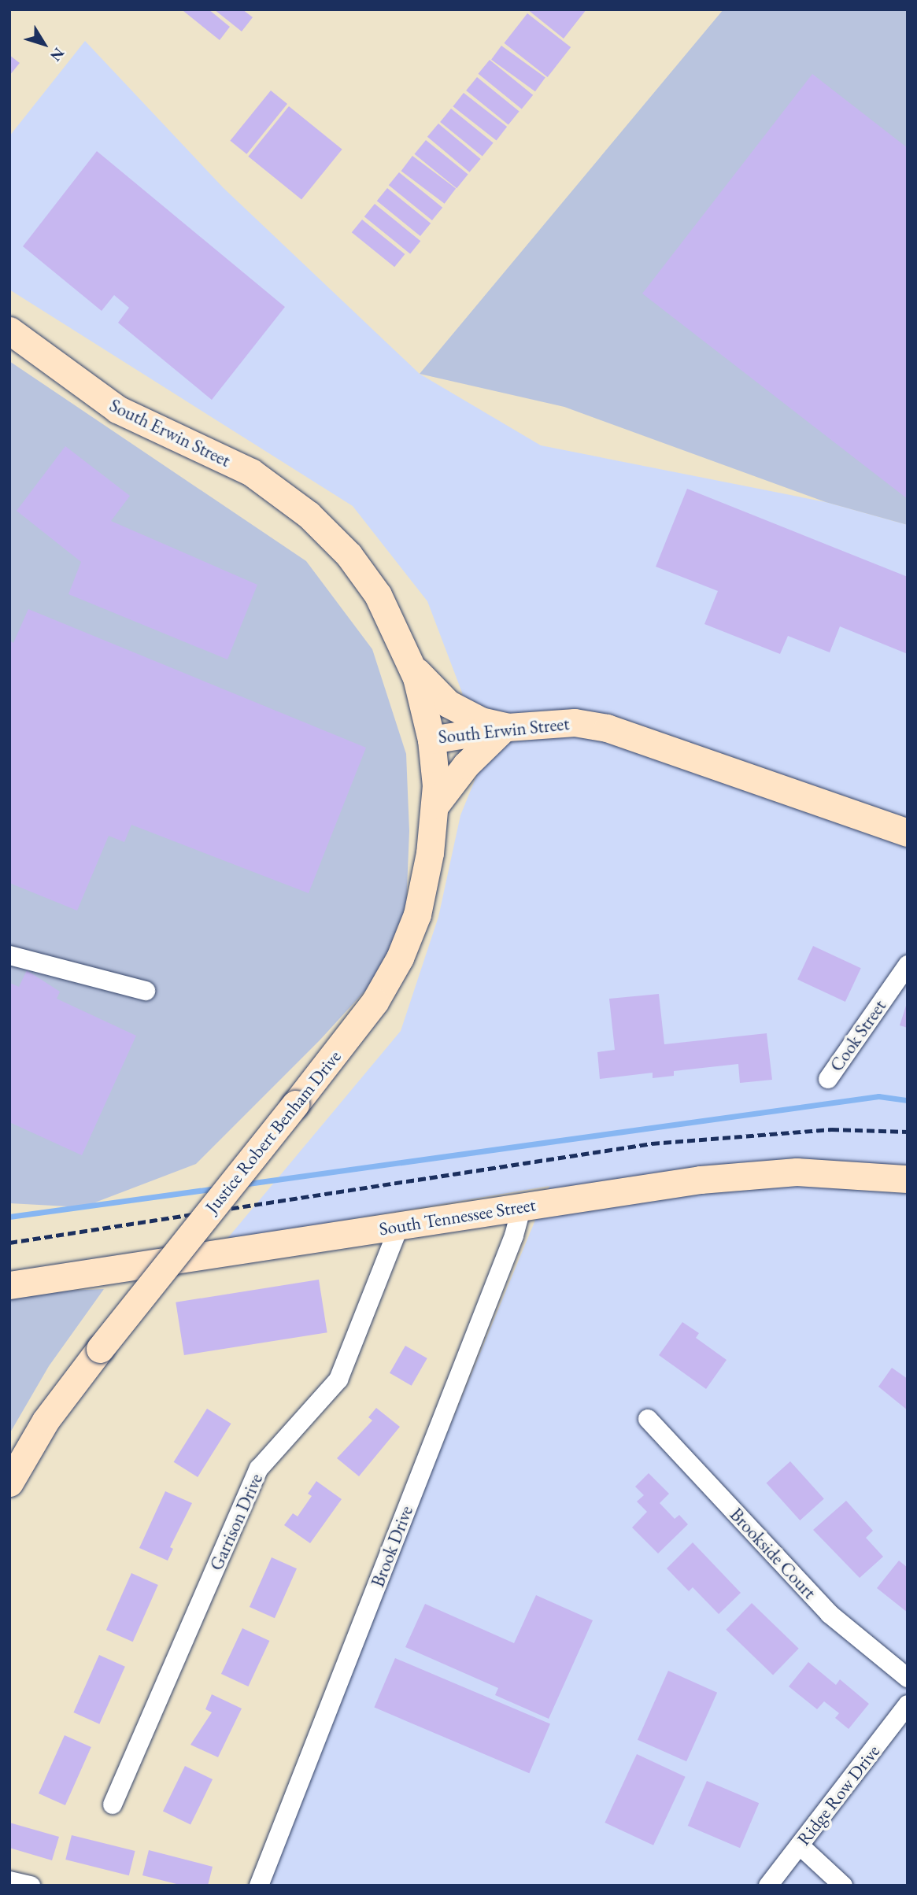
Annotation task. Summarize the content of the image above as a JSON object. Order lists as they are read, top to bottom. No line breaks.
{"streets":{"street":["South Erwin Street","Cook Street","Justice Robert Benham Drive","South Tennessee Street","Garrison Drive","Brook Drive","Brookside Court","Ridge Row Drive"]},"crossings":[["South Erwin Street","Justice Robert Benham Drive"],["South Tennessee Street","Garrison Drive"],["South Tennessee Street","Brook Drive"]],"north":"bottom right"}
